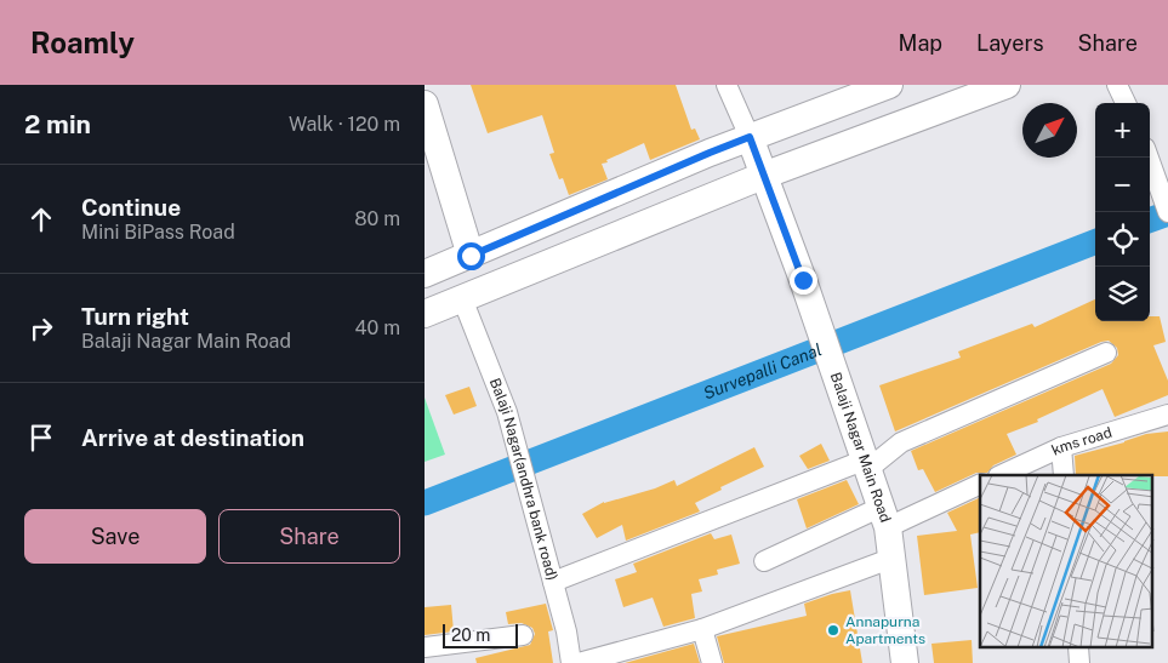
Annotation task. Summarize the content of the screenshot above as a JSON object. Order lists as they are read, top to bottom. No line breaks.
{"streets":{"main road":["Balaji Nagar Main Road"],"street":["kms road","Balaji Nagar(andhra bank road)"]},"water":["Survepalli Canal"],"places":["Annapurna Apartments"],"scale_bar":"20 m","north":"top right","page":{"header":"Roamly","nav":["Map","Layers","Share"],"heading":["2 min","Walk · 120 m"],"map_buttons":["+","−"],"list":[["Continue","Mini BiPass Road","80 m"],["Turn right","Balaji Nagar Main Road","40 m"],"Arrive at destination"],"buttons":["Save","Share"],"scale":"20 m"}}
